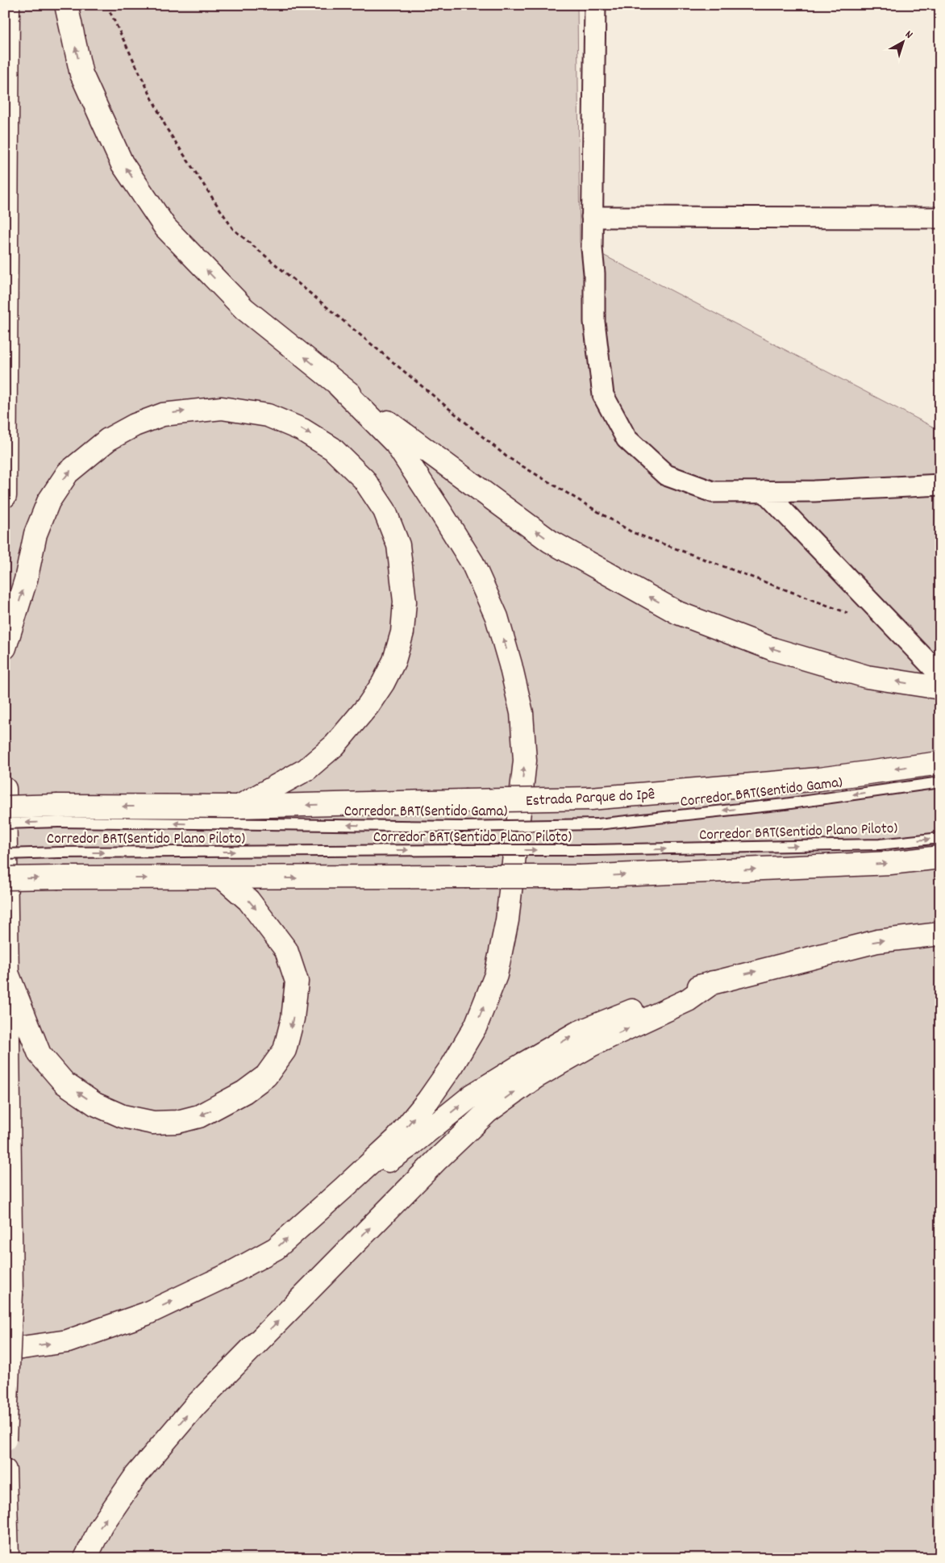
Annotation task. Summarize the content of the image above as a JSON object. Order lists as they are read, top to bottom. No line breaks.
{"streets":{"main road":["Estrada Parque do Ipê"],"lane":["Corredor BRT(Sentido Gama)","Corredor BRT(Sentido Plano Piloto)"]},"crossings":[["Corredor BRT(Sentido Gama)","Estrada Parque do Ipê"]],"one_way":["Corredor BRT(Sentido Gama)","Corredor BRT(Sentido Plano Piloto)"],"north":"top right"}
